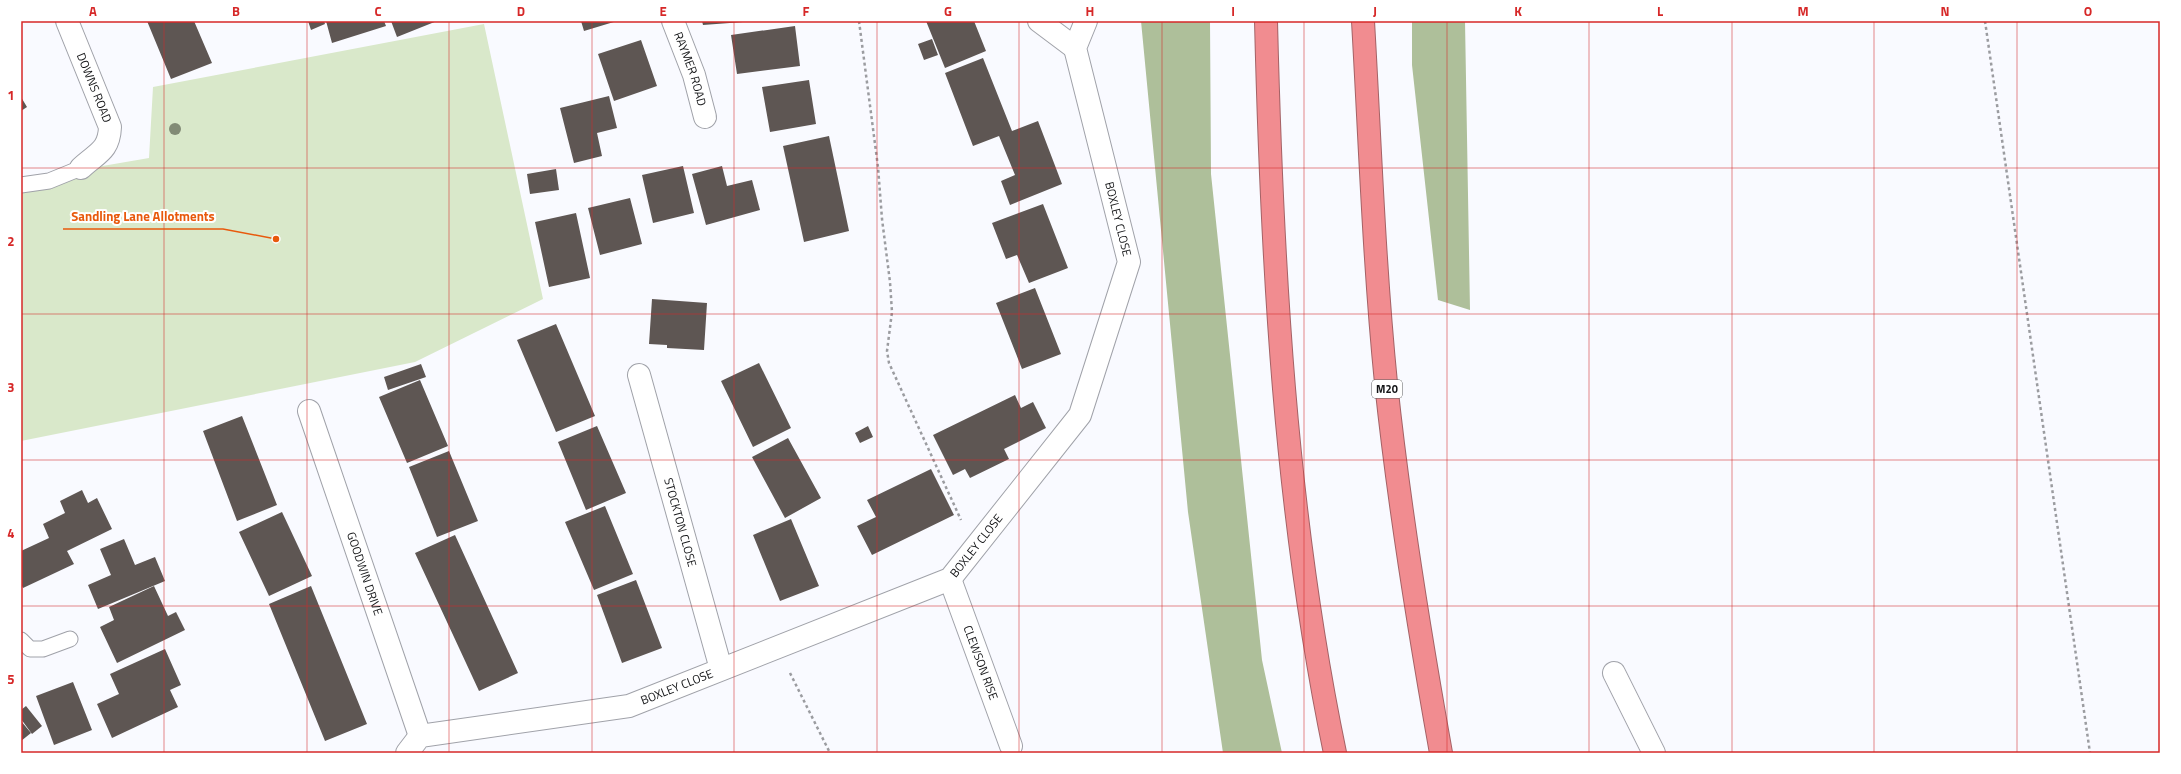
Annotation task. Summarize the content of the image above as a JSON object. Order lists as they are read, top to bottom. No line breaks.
{"streets":{"highway":["M20"],"street":["RAYMER ROAD","DOWNS ROAD","BOXLEY CLOSE","STOCKTON CLOSE","GOODWIN DRIVE","CLEWSON RISE"]},"crossings":[["BOXLEY CLOSE","STOCKTON CLOSE"],["BOXLEY CLOSE","GOODWIN DRIVE"],["BOXLEY CLOSE","CLEWSON RISE"]],"places":["Sandling Lane Allotments"],"grid":{"columns":["A","B","C","D","E","F","G","H","I","J","K","L","M","N","O"],"rows":["1","2","3","4","5"]}}
